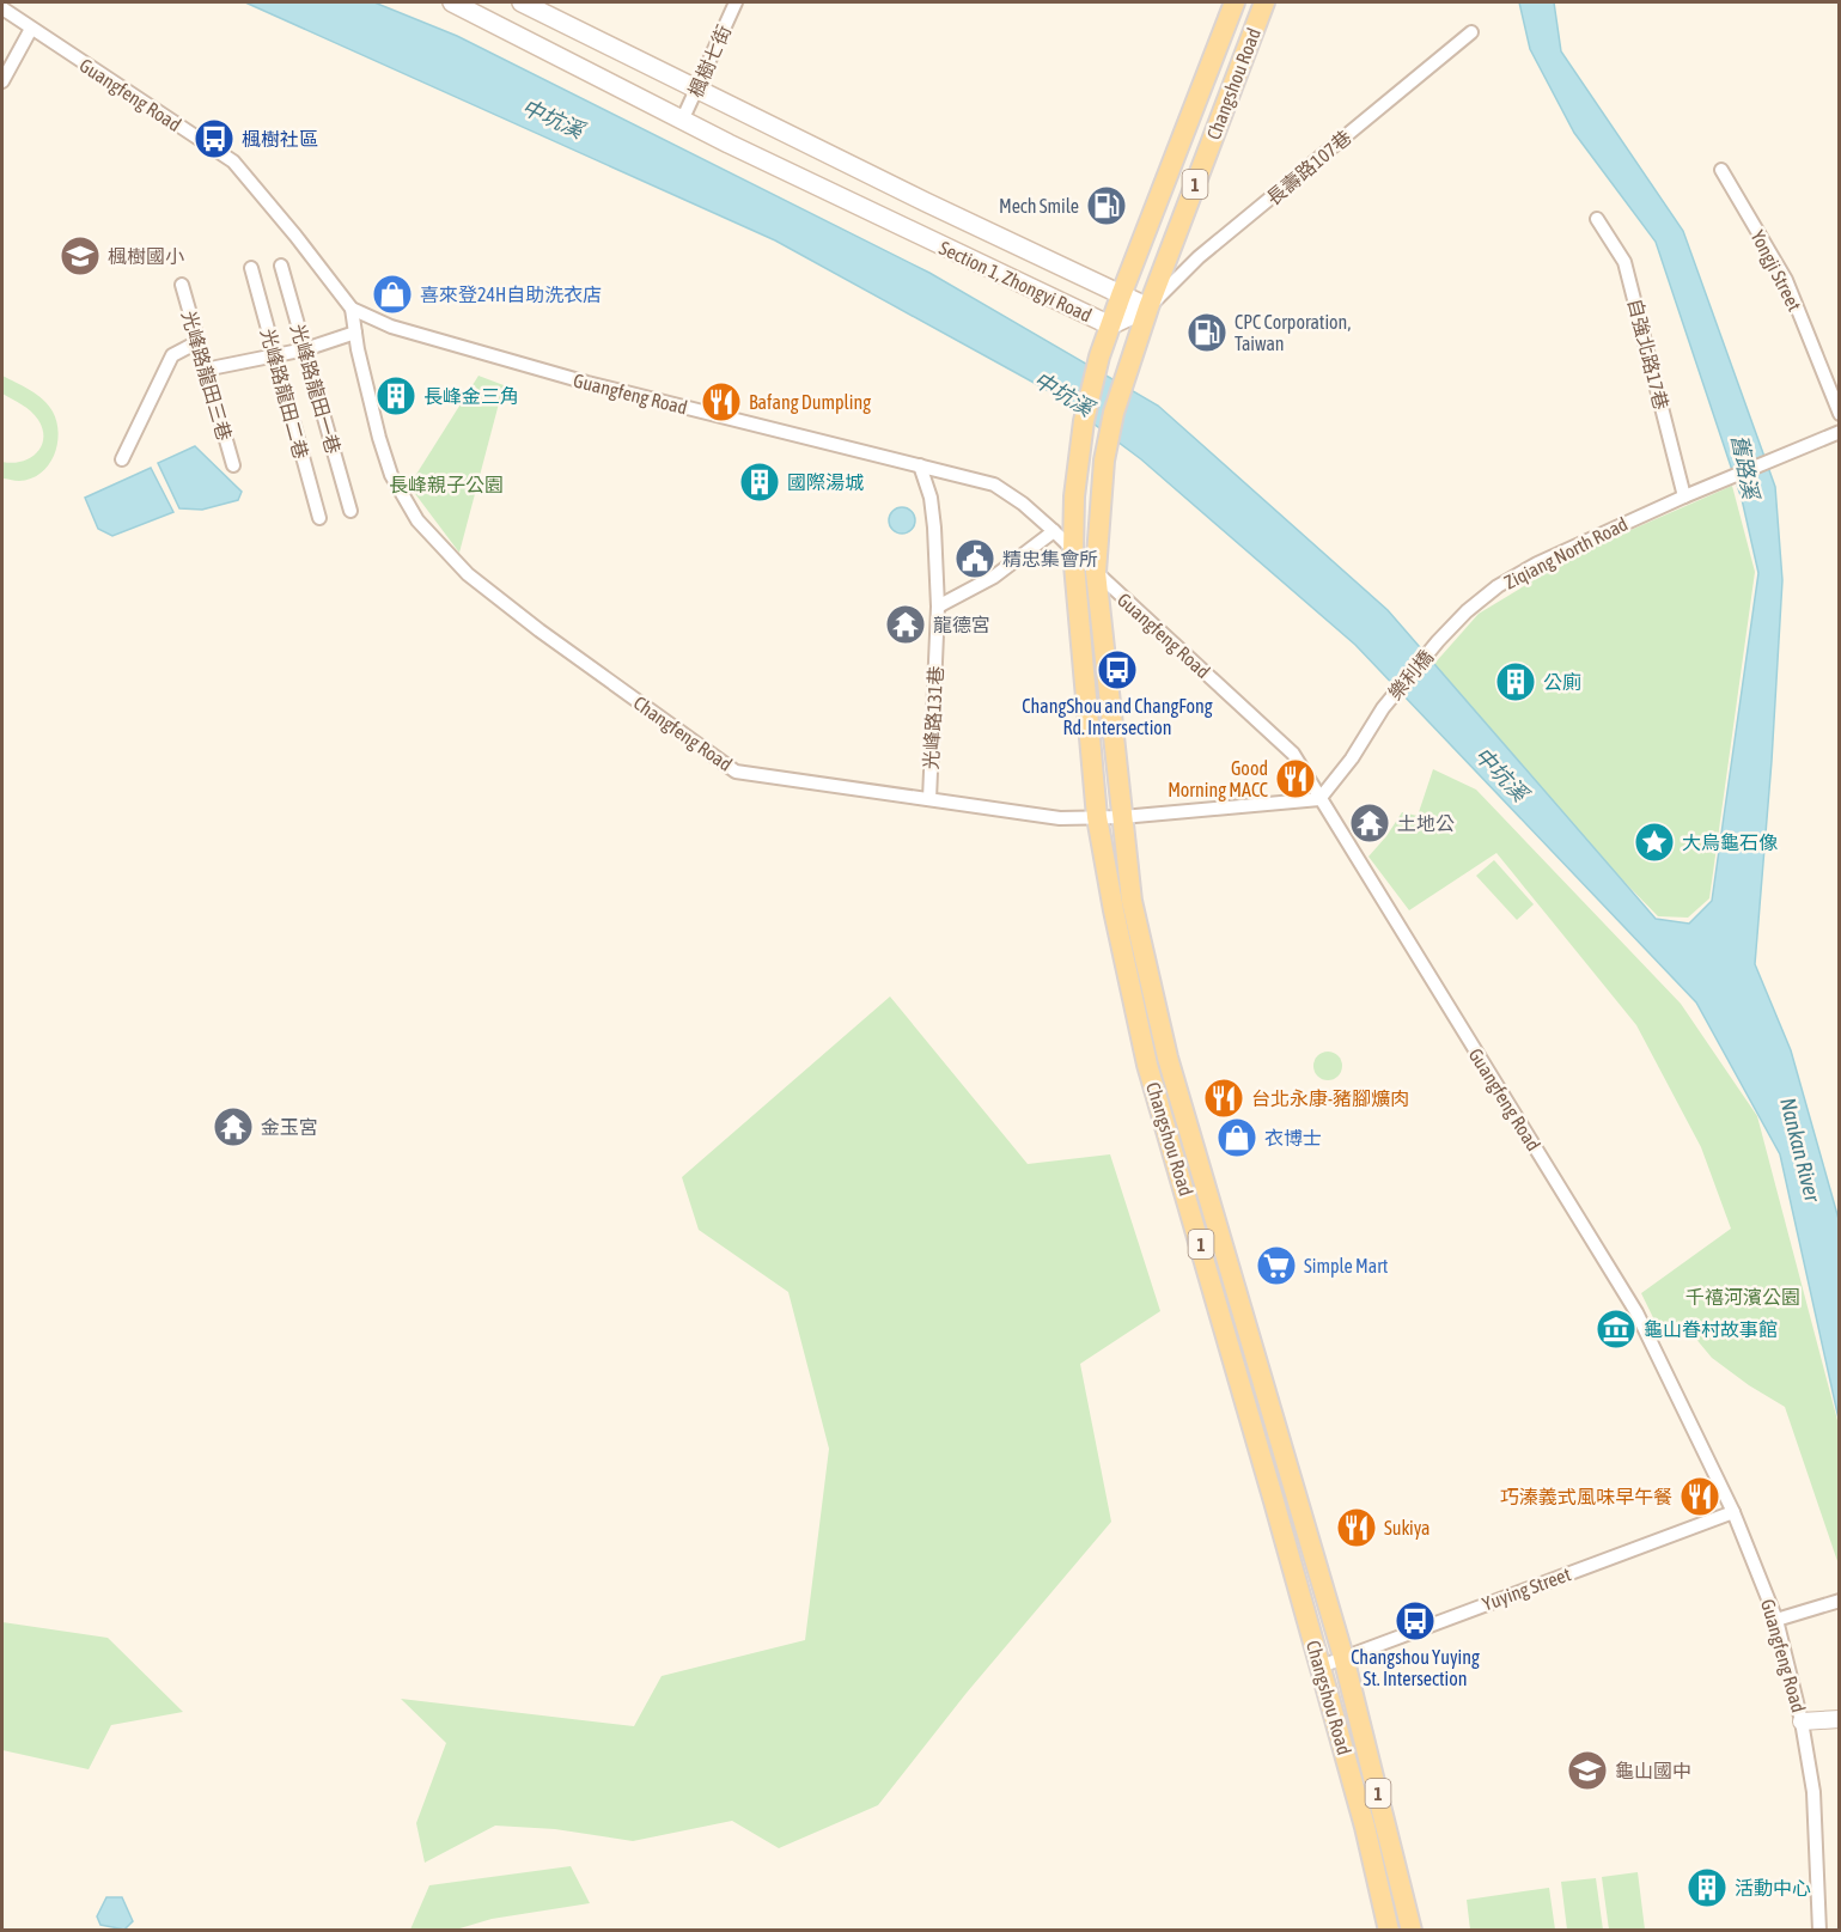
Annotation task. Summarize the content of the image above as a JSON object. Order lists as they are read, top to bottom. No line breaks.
{"streets":{"main road":["Changshou Road","1","Section 1, Zhongyi Road"],"street":["楓樹七街","Guangfeng Road","長壽路107巷","Yongji Street","自強北路17巷","光峰路龍田三巷","光峰路龍田一巷","光峰路龍田二巷","Ziqiang North Road","樂利橋","光峰路131巷","Changfeng Road","Yuying Street"]},"crossings":[["楓樹七街","Section 1, Zhongyi Road"],["Changshou Road","Guangfeng Road"],["Changshou Road","長壽路107巷"],["Changshou Road","Section 1, Zhongyi Road"],["Changshou Road","Changfeng Road"],["Changshou Road","Yuying Street"],["Guangfeng Road","樂利橋"],["Guangfeng Road","光峰路131巷"],["Guangfeng Road","Changfeng Road"],["Guangfeng Road","Yuying Street"],["長壽路107巷","Section 1, Zhongyi Road"],["自強北路17巷","Ziqiang North Road"],["Ziqiang North Road","樂利橋"],["樂利橋","Changfeng Road"],["光峰路131巷","Changfeng Road"]],"water":["中坑溪","舊路溪","Nankan River"],"parks":["長峰親子公園","千禧河濱公園"],"places":{"bus stop":["楓樹社區","ChangShou and ChangFong Rd. Intersection","Changshou Yuying St. Intersection"],"fuel station":["Mech Smile","CPC Corporation, Taiwan"],"school or university":["楓樹國小","龜山國中"],"shop":["喜來登24H自助洗衣店","衣博士"],"building":["長峰金三角","國際湯城","公廁","活動中心"],"restaurant":["Bafang Dumpling","Good Morning MACC","台北永康-豬腳爌肉","巧溱義式風味早午餐","Sukiya"],"public building":["精忠集會所"],"temple":["龍德宮","土地公","金玉宮"],"place":["大烏龜石像"],"supermarket":["Simple Mart"],"museum":["龜山眷村故事館"]}}
